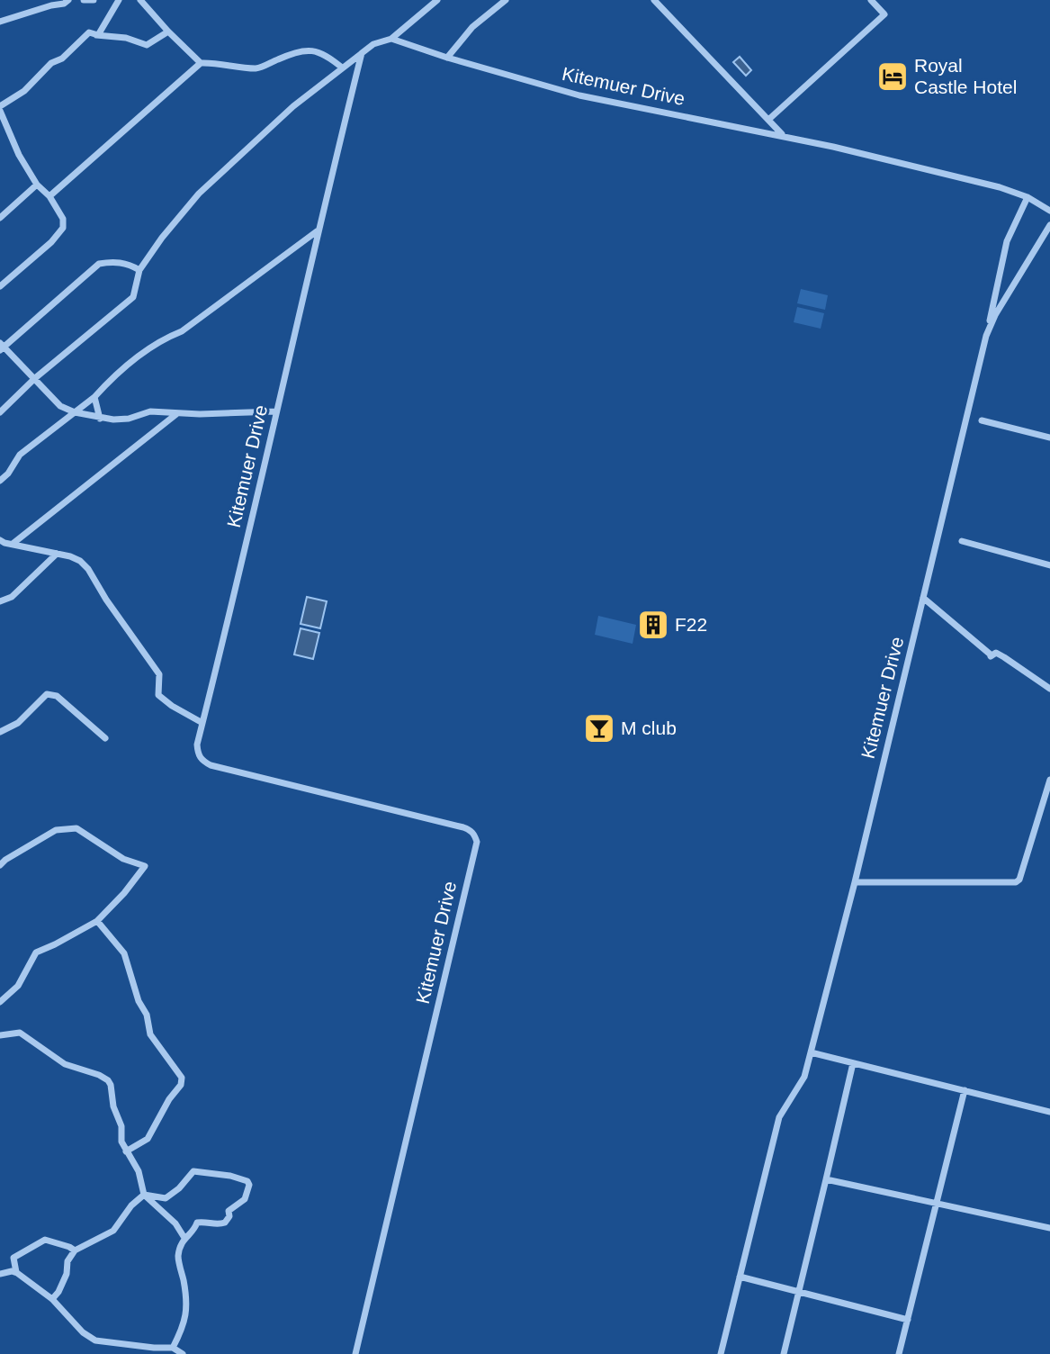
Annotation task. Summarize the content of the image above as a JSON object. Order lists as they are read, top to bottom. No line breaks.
{"streets":{"street":["Kitemuer Drive"]},"places":{"hotel":["Royal Castle Hotel"],"building":["F22"],"bar":["M club"]}}
